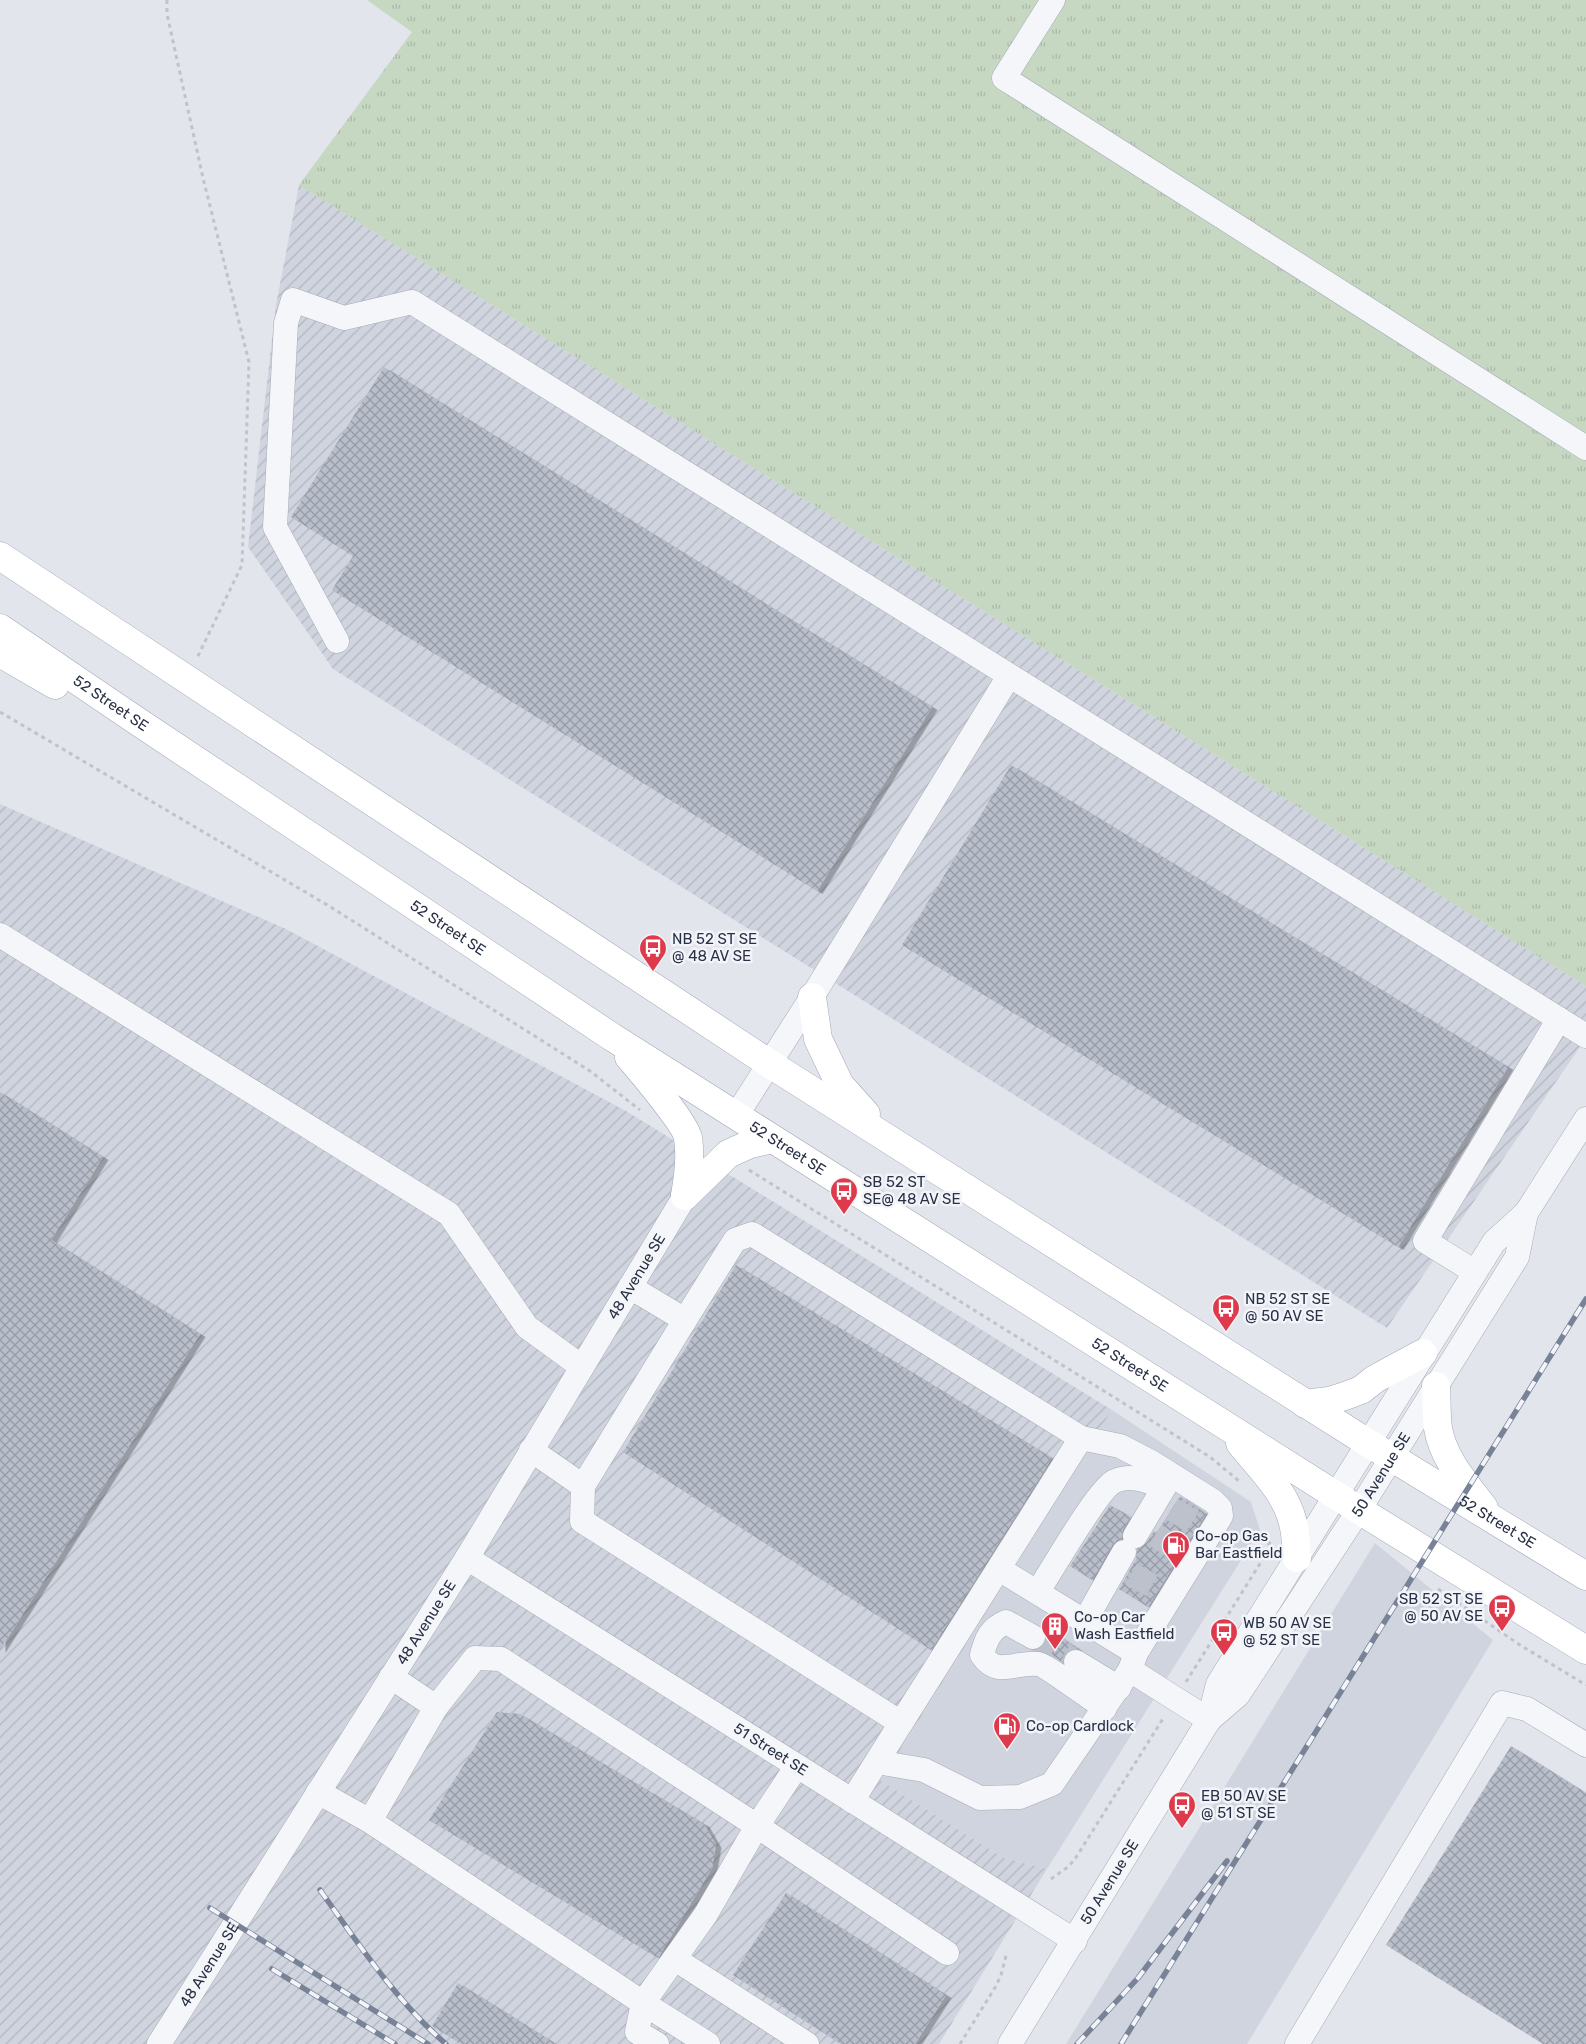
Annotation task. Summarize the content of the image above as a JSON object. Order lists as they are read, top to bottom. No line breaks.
{"streets":{"main road":["52 Street SE"],"street":["48 Avenue SE","50 Avenue SE","51 Street SE"]},"crossings":[["52 Street SE","50 Avenue SE"],["48 Avenue SE","51 Street SE"],["50 Avenue SE","51 Street SE"]],"places":{"bus stop":["NB 52 ST SE @ 48 AV SE","SB 52 ST SE@ 48 AV SE","NB 52 ST SE @ 50 AV SE","SB 52 ST SE @ 50 AV SE","WB 50 AV SE @ 52 ST SE","EB 50 AV SE @ 51 ST SE"],"fuel station":["Co-op Gas Bar Eastfield","Co-op Cardlock"],"building":["Co-op Car Wash Eastfield"]}}
